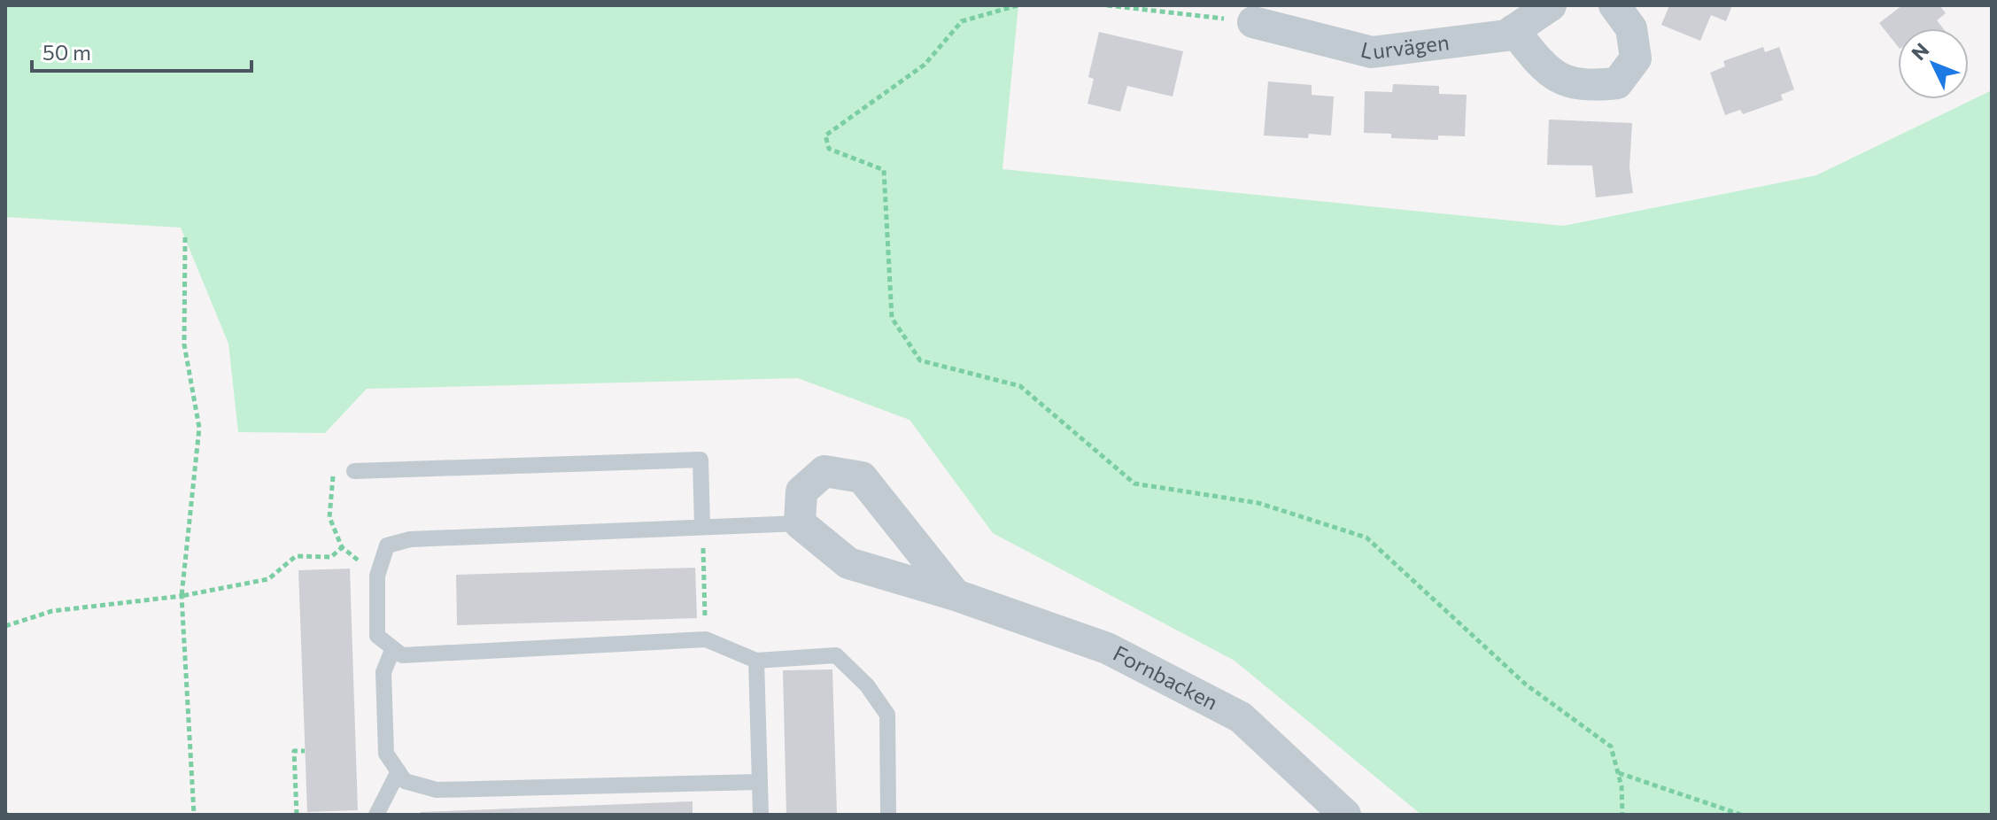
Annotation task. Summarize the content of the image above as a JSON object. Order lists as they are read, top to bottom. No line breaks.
{"streets":{"street":["Lurvägen","Fornbacken"]},"scale_bar":"50 m","north":"top left"}
